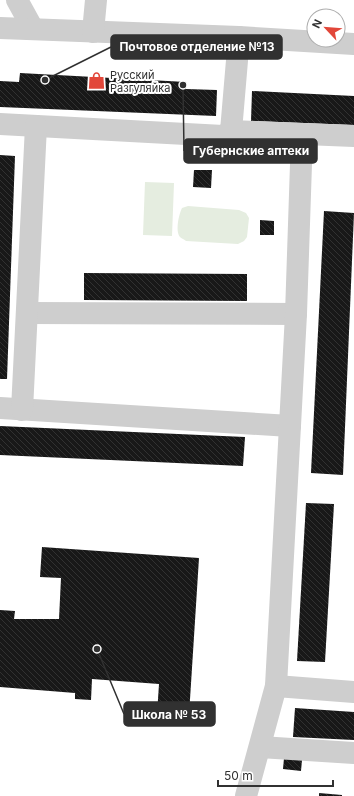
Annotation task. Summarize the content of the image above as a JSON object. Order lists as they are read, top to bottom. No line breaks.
{"places":{"other":["Почтовое отделение №13","Губернские аптеки","Школа № 53"],"shop":["Русский Разгуляйка"]},"scale_bar":"50 m","north":"top left"}
